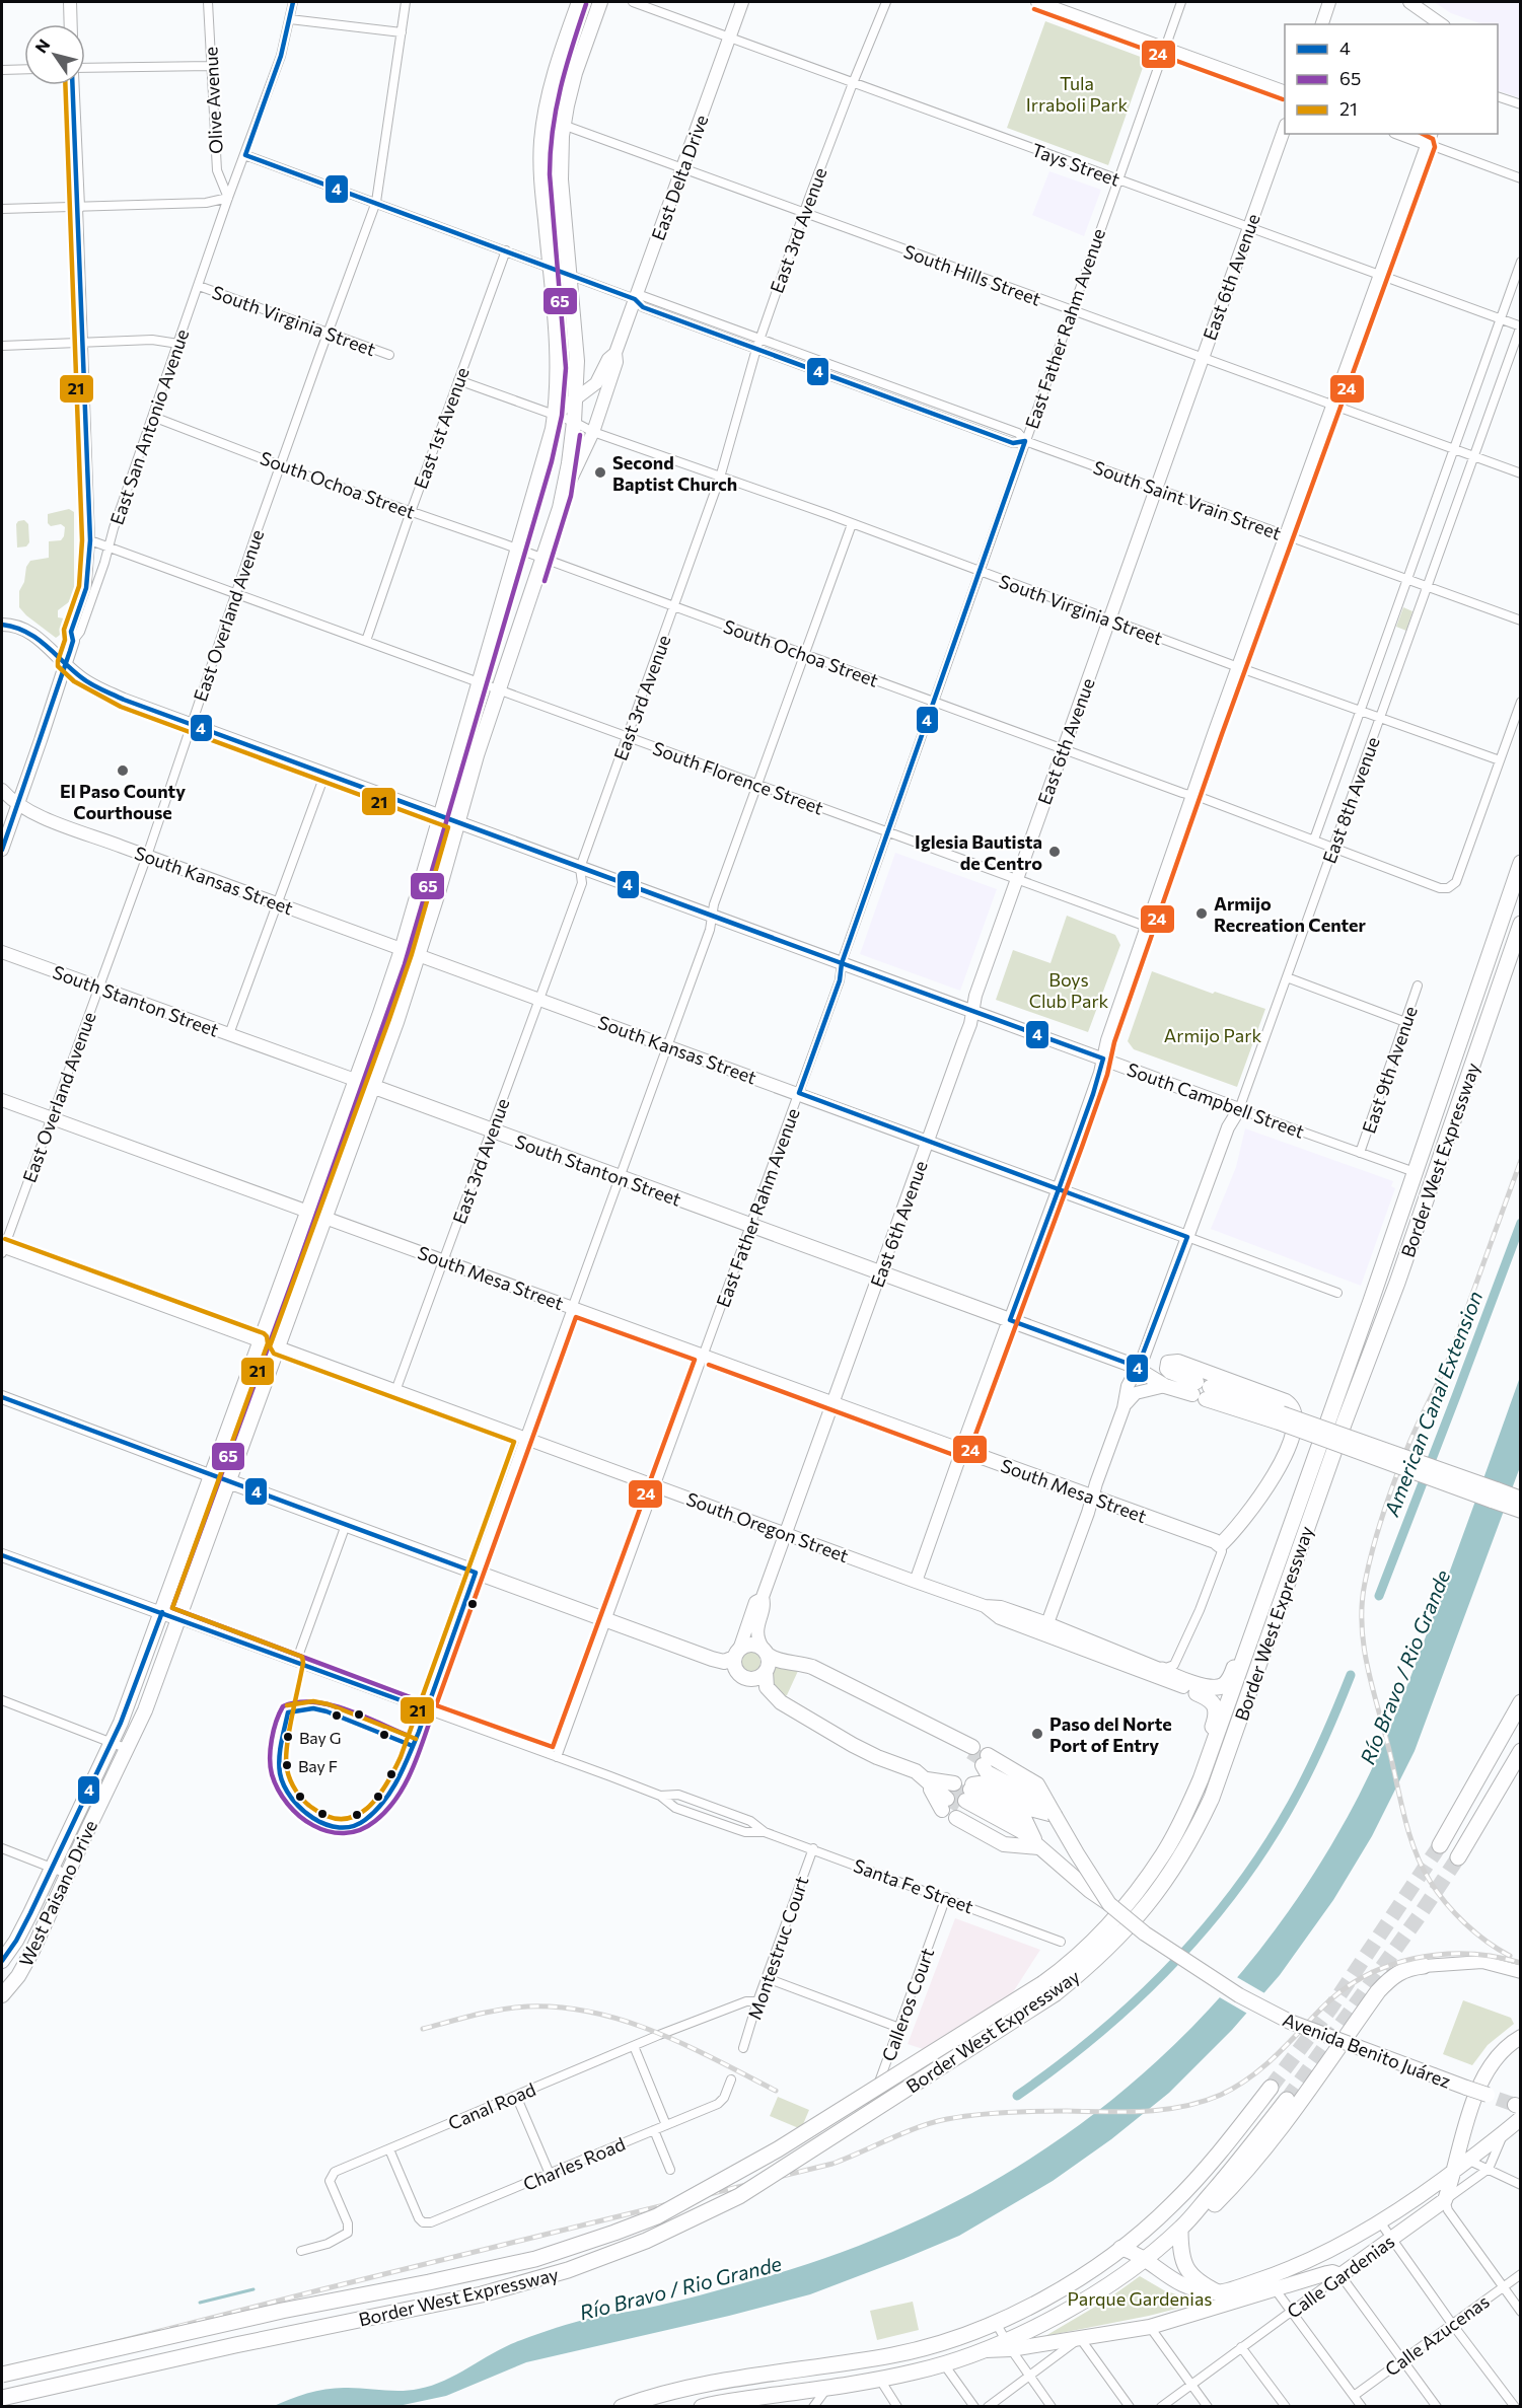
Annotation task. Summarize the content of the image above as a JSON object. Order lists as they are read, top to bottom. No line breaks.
{"streets":{"highway":["Border West Expressway"],"main road":["South Stanton Street","South Mesa Street","West Paisano Drive","Avenida Benito Juárez","Calle Gardenias"],"street":["Olive Avenue","Tays Street","East Delta Drive","East 3rd Avenue","South Hills Street","East 6th Avenue","South Virginia Street","East Father Rahm Avenue","East San Antonio Avenue","East 1st Avenue","South Ochoa Street","South Saint Vrain Street","East Overland Avenue","South Florence Street","East 8th Avenue","South Kansas Street","East 9th Avenue","South Campbell Street","South Oregon Street","Santa Fe Street","Montestruc Court","Calleros Court","Canal Road","Charles Road","Calle Azucenas"]},"crossings":[["Olive Avenue","East San Antonio Avenue"],["Tays Street","East Delta Drive"],["Tays Street","East 3rd Avenue"],["Tays Street","East 6th Avenue"],["Tays Street","East Father Rahm Avenue"],["Tays Street","East 8th Avenue"],["East Delta Drive","South Hills Street"],["East Delta Drive","South Virginia Street"],["East Delta Drive","South Saint Vrain Street"],["East Delta Drive","West Paisano Drive"],["East 3rd Avenue","South Hills Street"],["East 3rd Avenue","South Virginia Street"],["East 3rd Avenue","South Ochoa Street"],["East 3rd Avenue","South Saint Vrain Street"],["East 3rd Avenue","South Florence Street"],["East 3rd Avenue","South Kansas Street"],["East 3rd Avenue","South Stanton Street"],["East 3rd Avenue","South Campbell Street"],["East 3rd Avenue","South Mesa Street"],["East 3rd Avenue","South Oregon Street"],["South Hills Street","East 6th Avenue"],["South Hills Street","East Father Rahm Avenue"],["South Hills Street","East 8th Avenue"],["South Hills Street","West Paisano Drive"],["East 6th Avenue","South Virginia Street"],["East 6th Avenue","South Ochoa Street"],["East 6th Avenue","South Saint Vrain Street"],["East 6th Avenue","South Florence Street"],["East 6th Avenue","South Kansas Street"],["East 6th Avenue","South Stanton Street"],["East 6th Avenue","South Campbell Street"],["East 6th Avenue","South Mesa Street"],["East 6th Avenue","South Oregon Street"],["South Virginia Street","East Father Rahm Avenue"],["South Virginia Street","East San Antonio Avenue"],["South Virginia Street","East 1st Avenue"],["South Virginia Street","South Ochoa Street"],["South Virginia Street","East Overland Avenue"],["South Virginia Street","East 8th Avenue"],["South Virginia Street","West Paisano Drive"],["East Father Rahm Avenue","South Ochoa Street"],["East Father Rahm Avenue","South Saint Vrain Street"],["East Father Rahm Avenue","South Florence Street"],["East Father Rahm Avenue","South Kansas Street"],["East Father Rahm Avenue","South Stanton Street"],["East Father Rahm Avenue","South Campbell Street"],["East Father Rahm Avenue","South Mesa Street"],["East Father Rahm Avenue","South Oregon Street"],["East Father Rahm Avenue","Santa Fe Street"],["East San Antonio Avenue","South Ochoa Street"],["East San Antonio Avenue","South Saint Vrain Street"],["East San Antonio Avenue","South Florence Street"],["East San Antonio Avenue","South Kansas Street"],["East San Antonio Avenue","South Campbell Street"],["East 1st Avenue","South Ochoa Street"],["East 1st Avenue","South Saint Vrain Street"],["East 1st Avenue","South Florence Street"],["South Ochoa Street","East Overland Avenue"],["South Ochoa Street","East 8th Avenue"],["South Ochoa Street","West Paisano Drive"],["South Saint Vrain Street","East Overland Avenue"],["South Saint Vrain Street","East 8th Avenue"],["South Saint Vrain Street","West Paisano Drive"],["East Overland Avenue","South Florence Street"],["East Overland Avenue","South Kansas Street"],["East Overland Avenue","South Stanton Street"],["East Overland Avenue","South Campbell Street"],["East Overland Avenue","South Mesa Street"],["East Overland Avenue","South Oregon Street"],["South Florence Street","West Paisano Drive"],["East 8th Avenue","South Kansas Street"],["East 8th Avenue","South Stanton Street"],["East 8th Avenue","South Campbell Street"],["East 8th Avenue","South Mesa Street"],["East 8th Avenue","South Oregon Street"],["South Kansas Street","West Paisano Drive"],["South Stanton Street","South Mesa Street"],["South Stanton Street","West Paisano Drive"],["East 9th Avenue","South Campbell Street"],["South Campbell Street","West Paisano Drive"],["South Mesa Street","West Paisano Drive"],["South Oregon Street","West Paisano Drive"],["Santa Fe Street","West Paisano Drive"],["Santa Fe Street","Montestruc Court"],["Santa Fe Street","Calleros Court"],["Montestruc Court","Canal Road"],["Canal Road","Charles Road"]],"water":["American Canal Extension","Río Bravo / Rio Grande"],"parks":["Tula Irraboli Park","Boys Club Park","Armijo Park","Parque Gardenias"],"places":["Second Baptist Church","El Paso County Courthouse","Iglesia Bautista de Centro","Armijo Recreation Center","Paso del Norte Port of Entry","Bay G","Bay F"],"lines":["transit line 4","transit line 65","transit line 24","transit line 21"],"legend":["4","65","21"],"north":"top left"}
